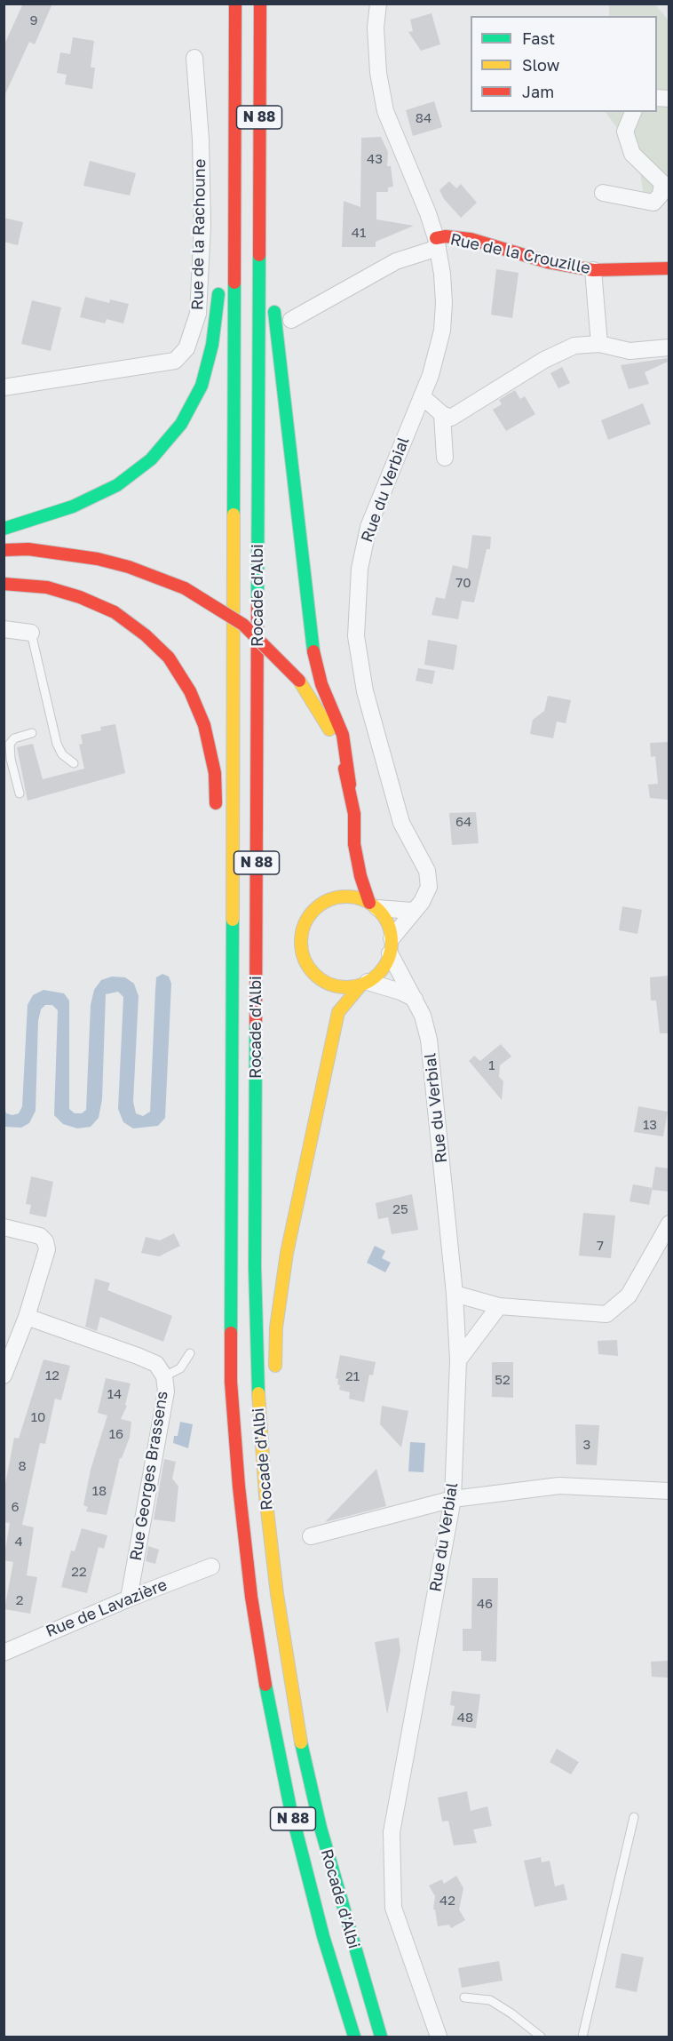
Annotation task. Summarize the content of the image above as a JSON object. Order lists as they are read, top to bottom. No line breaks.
{"streets":{"main road":["N 88","Rue de la Crouzille","Rocade d'Albi"],"street":["Rue de la Rachoune","Rue du Verbial","Rue Georges Brassens","Rue de Lavazière"]},"crossings":[["Rue de la Crouzille","Rue du Verbial"],["Rue Georges Brassens","Rue de Lavazière"]],"house_numbers":["9","84","43","41","70","64","1","13","25","7","12","21","52","14","10","16","3","8","18","6","4","22","2","46","48","42"],"legend":["Fast","Slow","Jam"]}
